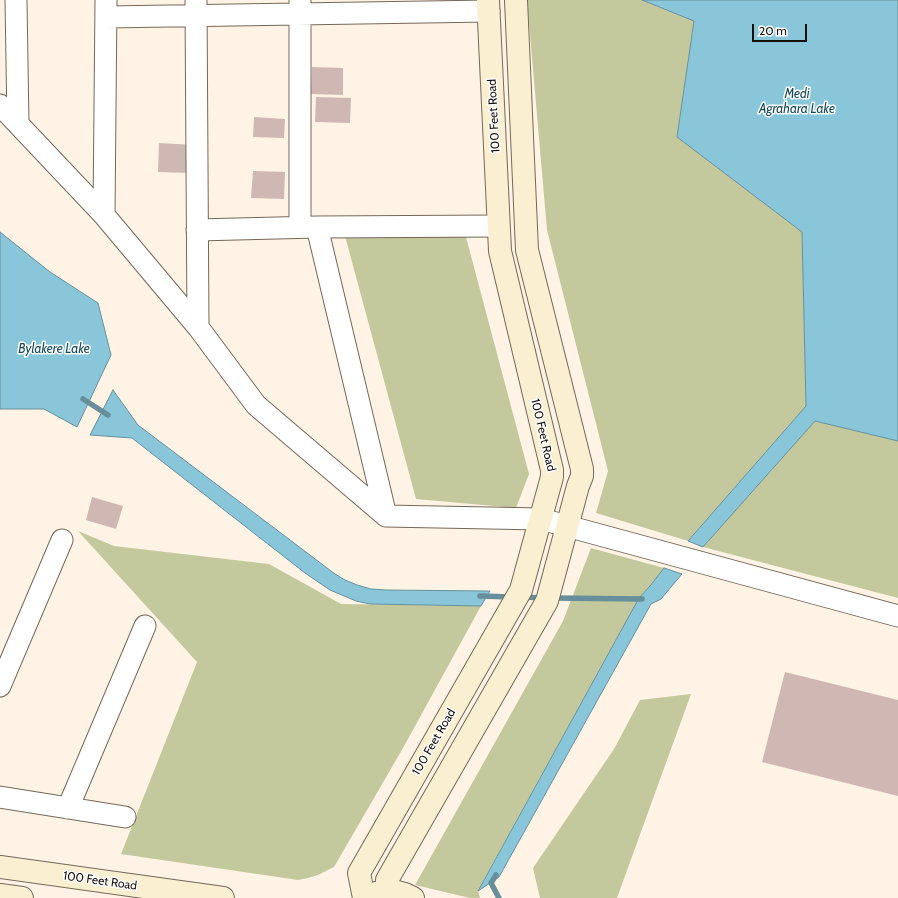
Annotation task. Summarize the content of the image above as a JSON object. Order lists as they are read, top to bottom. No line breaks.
{"streets":{"main road":["100 Feet Road"]},"water":["Medi Agrahara Lake","Bylakere Lake"],"scale_bar":"20 m"}
